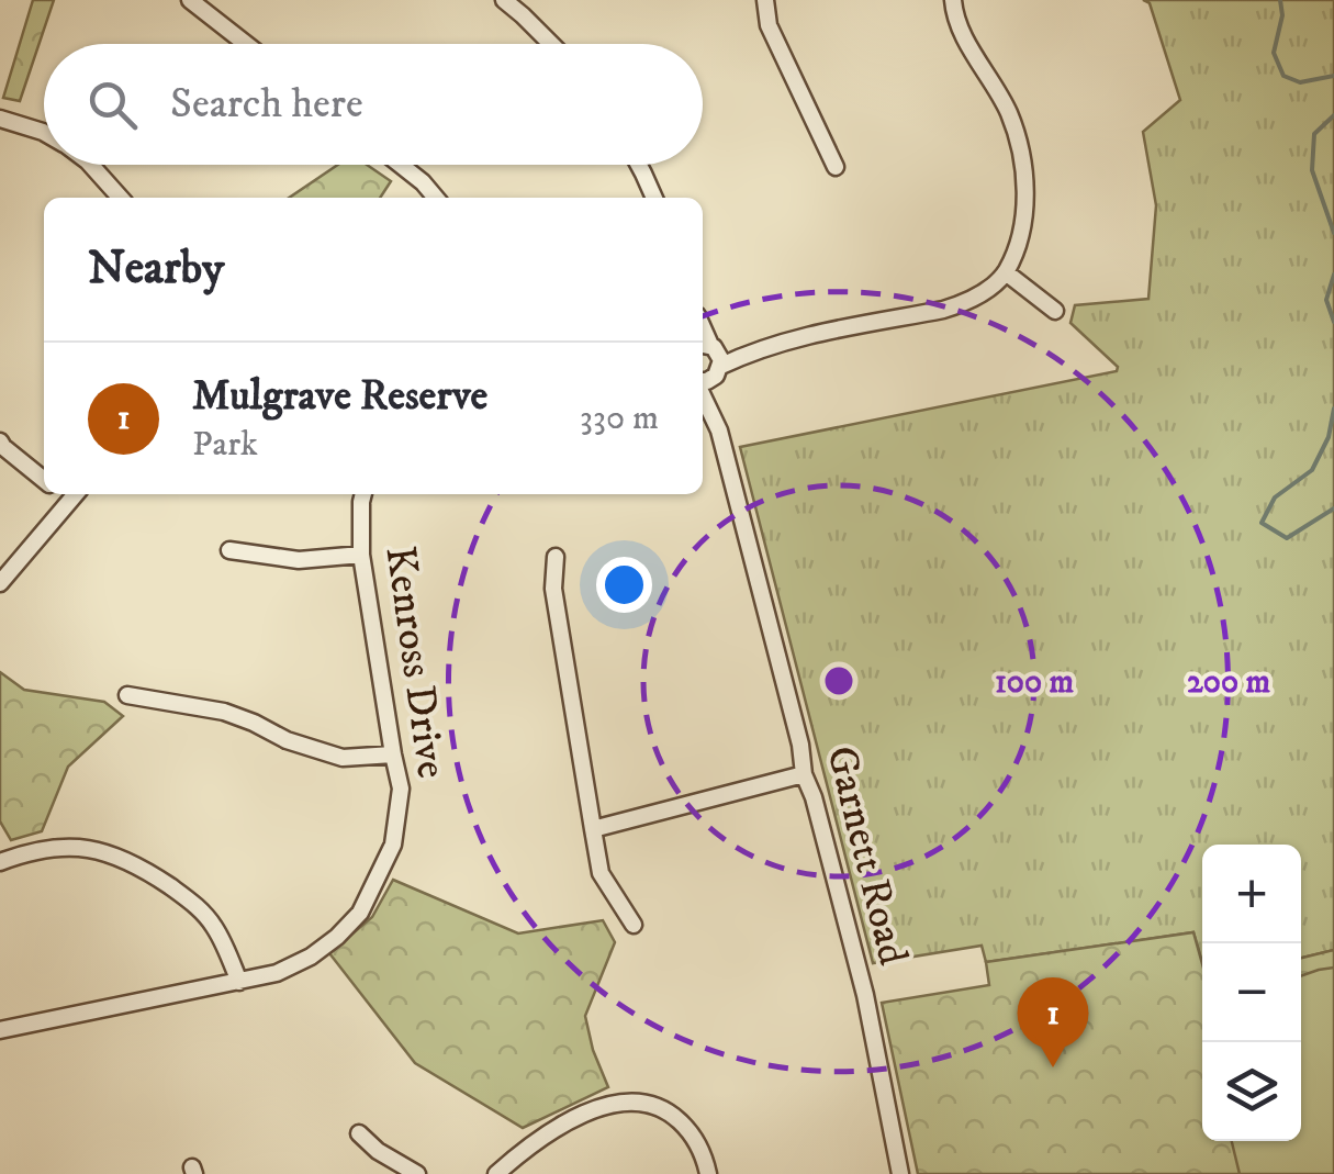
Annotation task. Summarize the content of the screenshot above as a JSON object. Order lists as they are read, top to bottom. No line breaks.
{"streets":{"street":["Kenross Drive","Garnett Road"]},"page":{"search":"Search here","heading":"Nearby","list":[{"mark":"1","name":"Mulgrave Reserve","note":"Park","value":"330 m"}],"map_buttons":["+","−"],"pins":"1"},"rings":["100 m","200 m"]}
